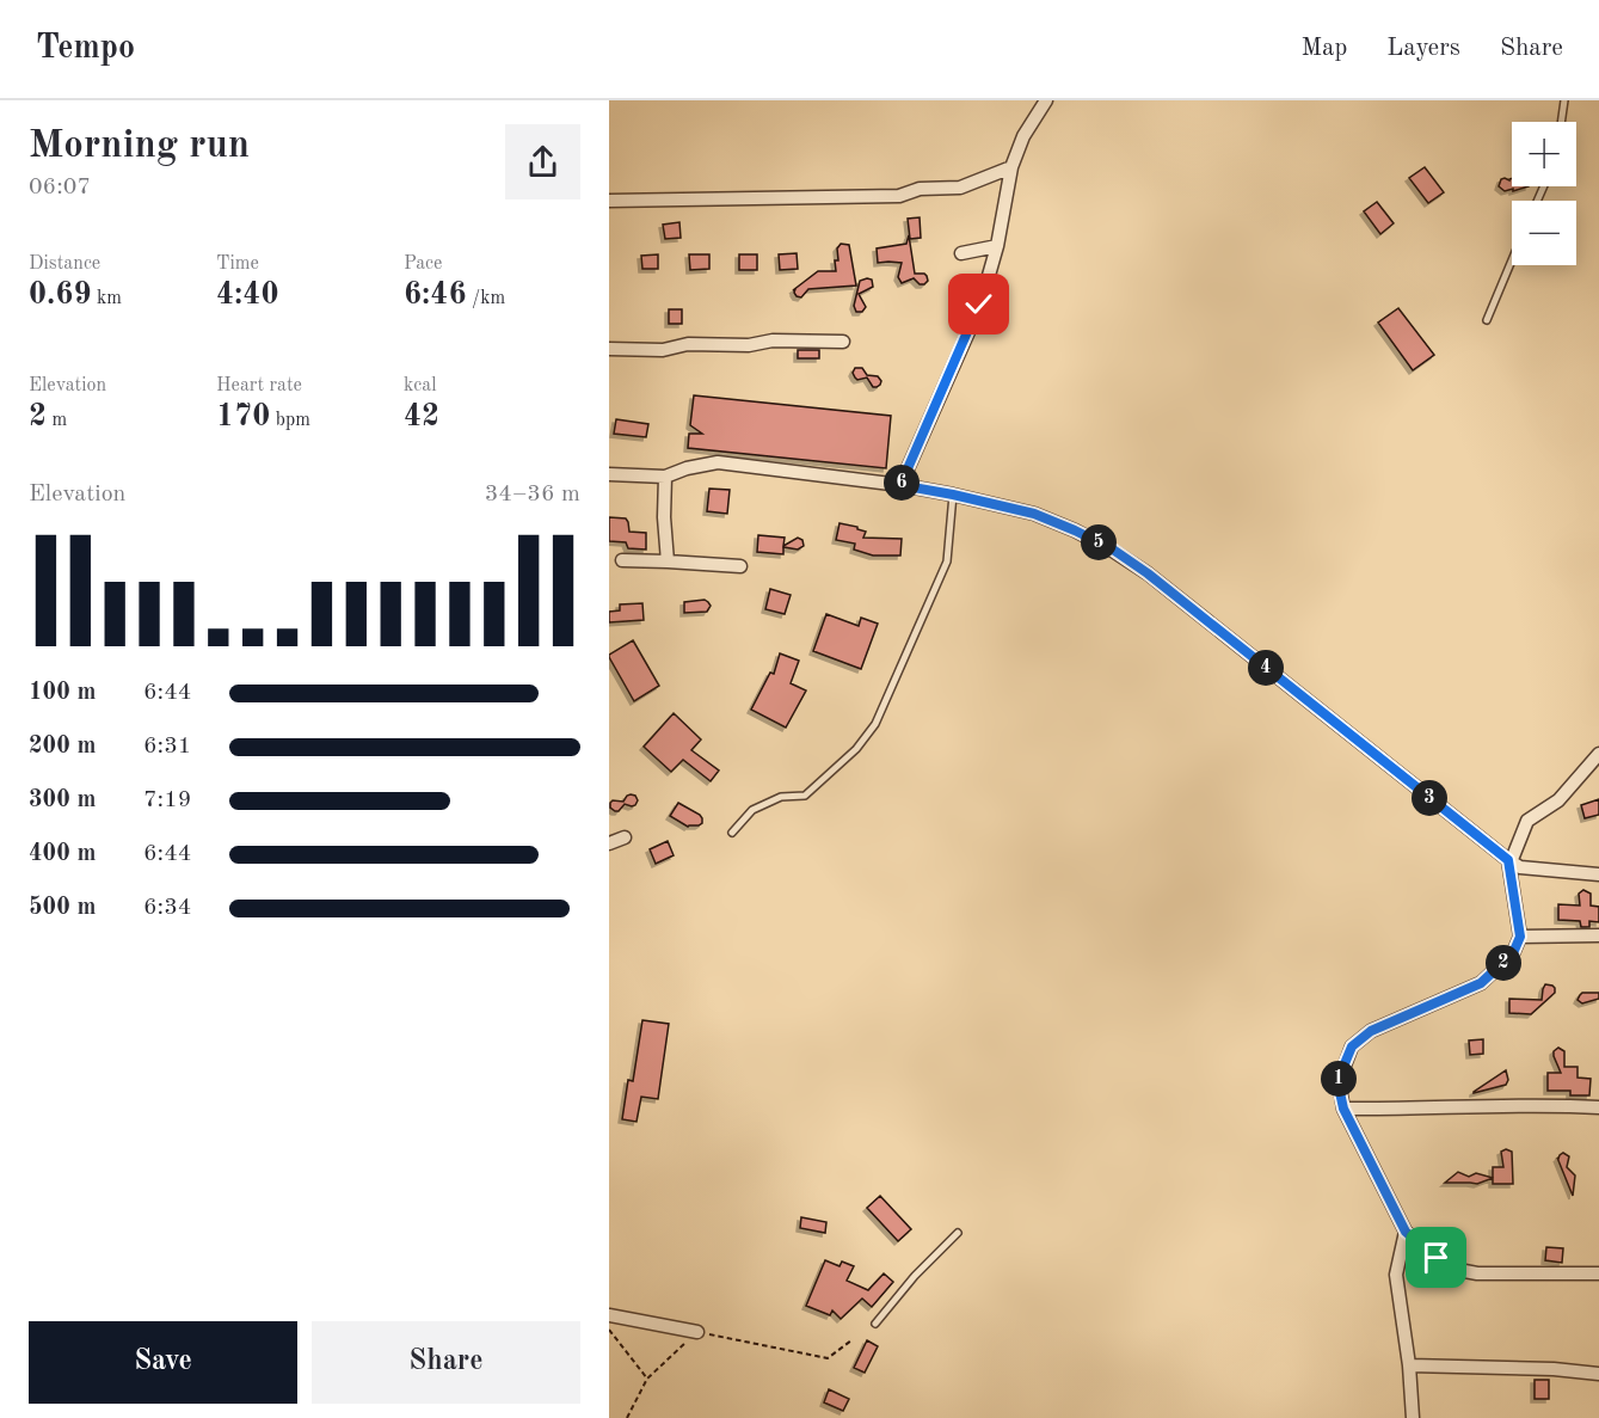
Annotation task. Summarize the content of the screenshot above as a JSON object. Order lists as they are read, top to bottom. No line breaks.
{"page":{"header":"Tempo","nav":["Map","Layers","Share"],"heading":["Morning run","06:07"],"map_buttons":["+","−"],"stats":[["Distance","0.69 km"],["Time","4:40"],["Pace","6:46 /km"],["Elevation","2 m"],["Heart rate","170 bpm"],["kcal","42"]],"pins":["6","5","4","3","2","1"],"chart":["Elevation","34–36 m"],"list":[{"name":"100 m","note":"6:44"},{"name":"200 m","note":"6:31"},{"name":"300 m","note":"7:19"},{"name":"400 m","note":"6:44"},{"name":"500 m","note":"6:34"}],"buttons":["Save","Share"]}}
